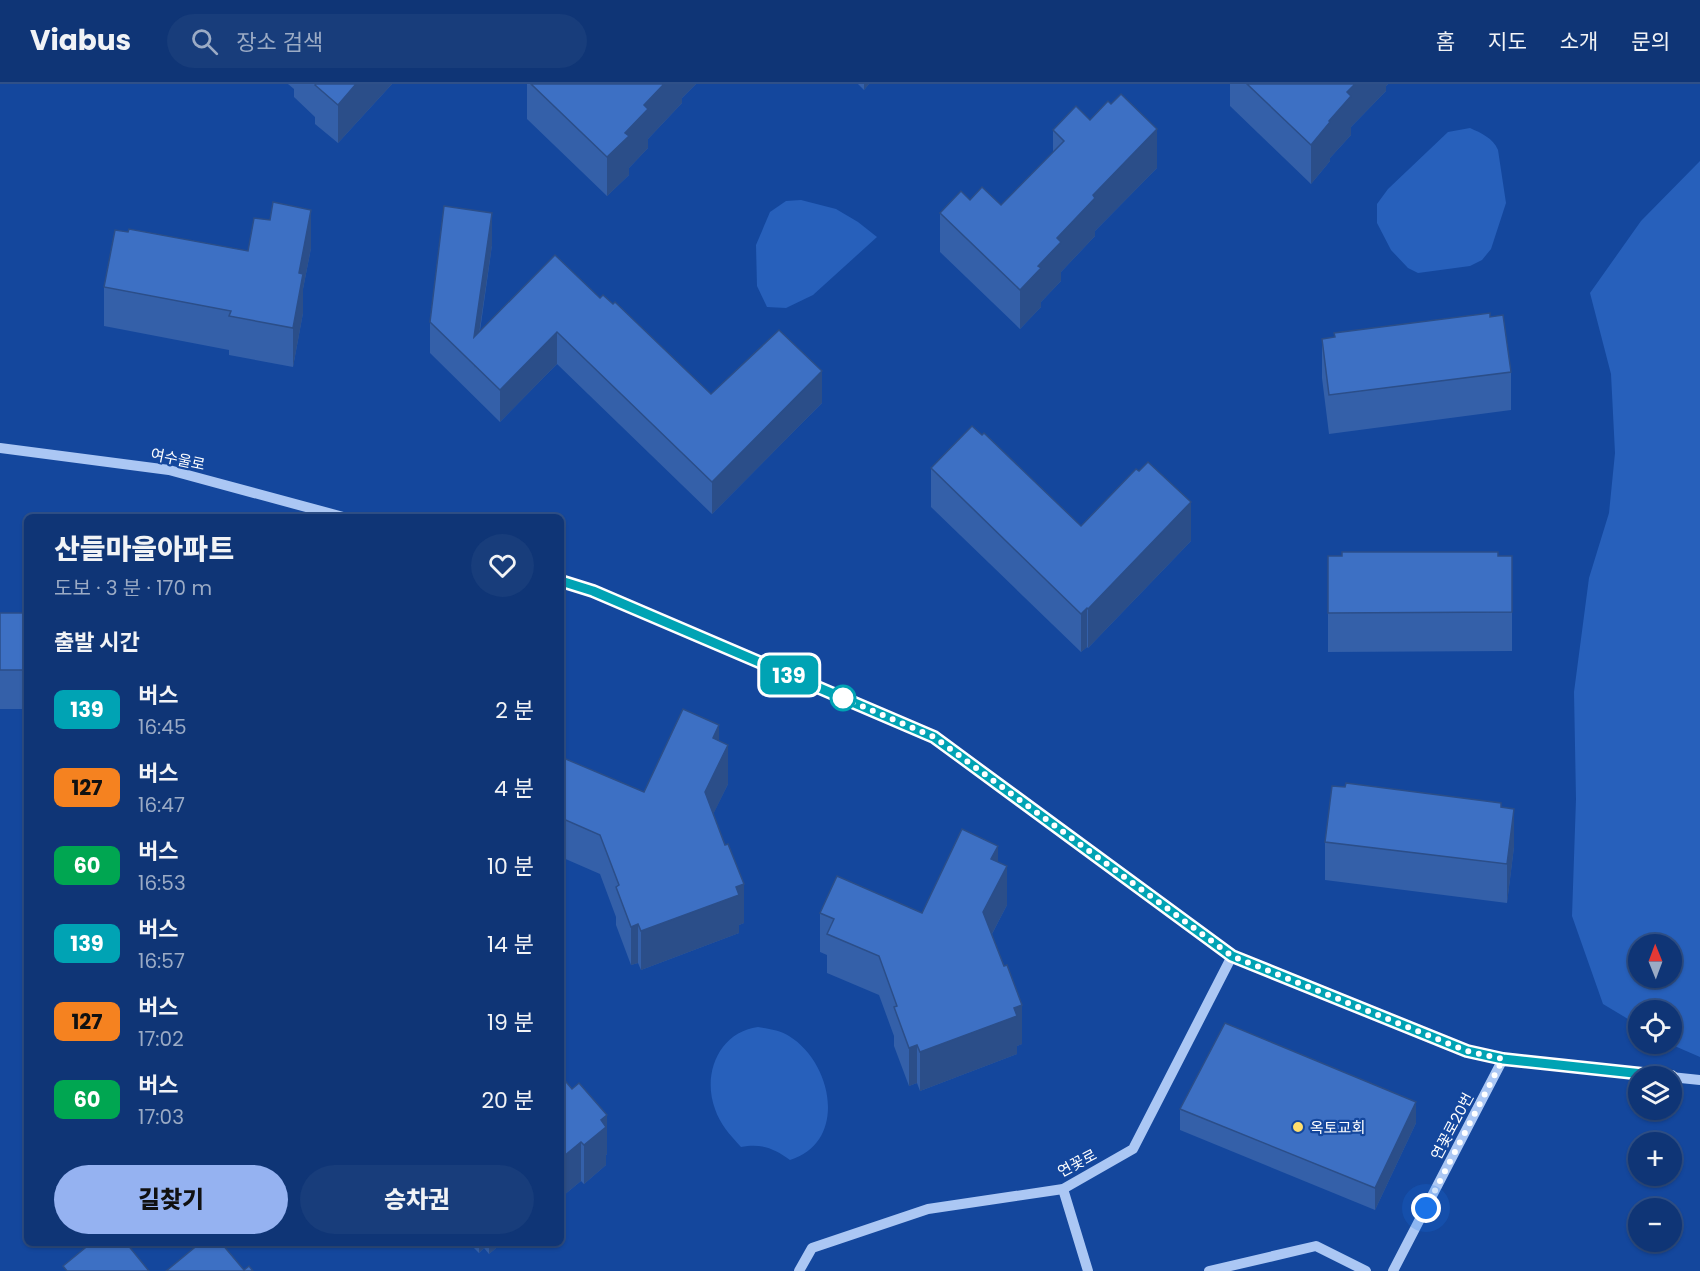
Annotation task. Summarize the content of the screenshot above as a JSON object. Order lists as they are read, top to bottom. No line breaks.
{"streets":{"street":["여수울로","연꽃로20번","연꽃로"]},"places":["옥토교회"],"lines":["bus line 139"],"north":"top","page":{"header":"Viabus","search":"장소 검색","nav":["홈","지도","소개","문의"],"on_map":"139","heading":[["산들마을아파트","도보 · 3 분 · 170 m"],"출발 시간"],"list":[{"mark":"139","name":"버스","note":"16:45","value":"2 분"},{"mark":"127","name":"버스","note":"16:47","value":"4 분"},{"mark":"60","name":"버스","note":"16:53","value":"10 분"},{"mark":"139","name":"버스","note":"16:57","value":"14 분"},{"mark":"127","name":"버스","note":"17:02","value":"19 분"},{"mark":"60","name":"버스","note":"17:03","value":"20 분"}],"map_buttons":["+","−"],"buttons":["길찾기","승차권"]}}
